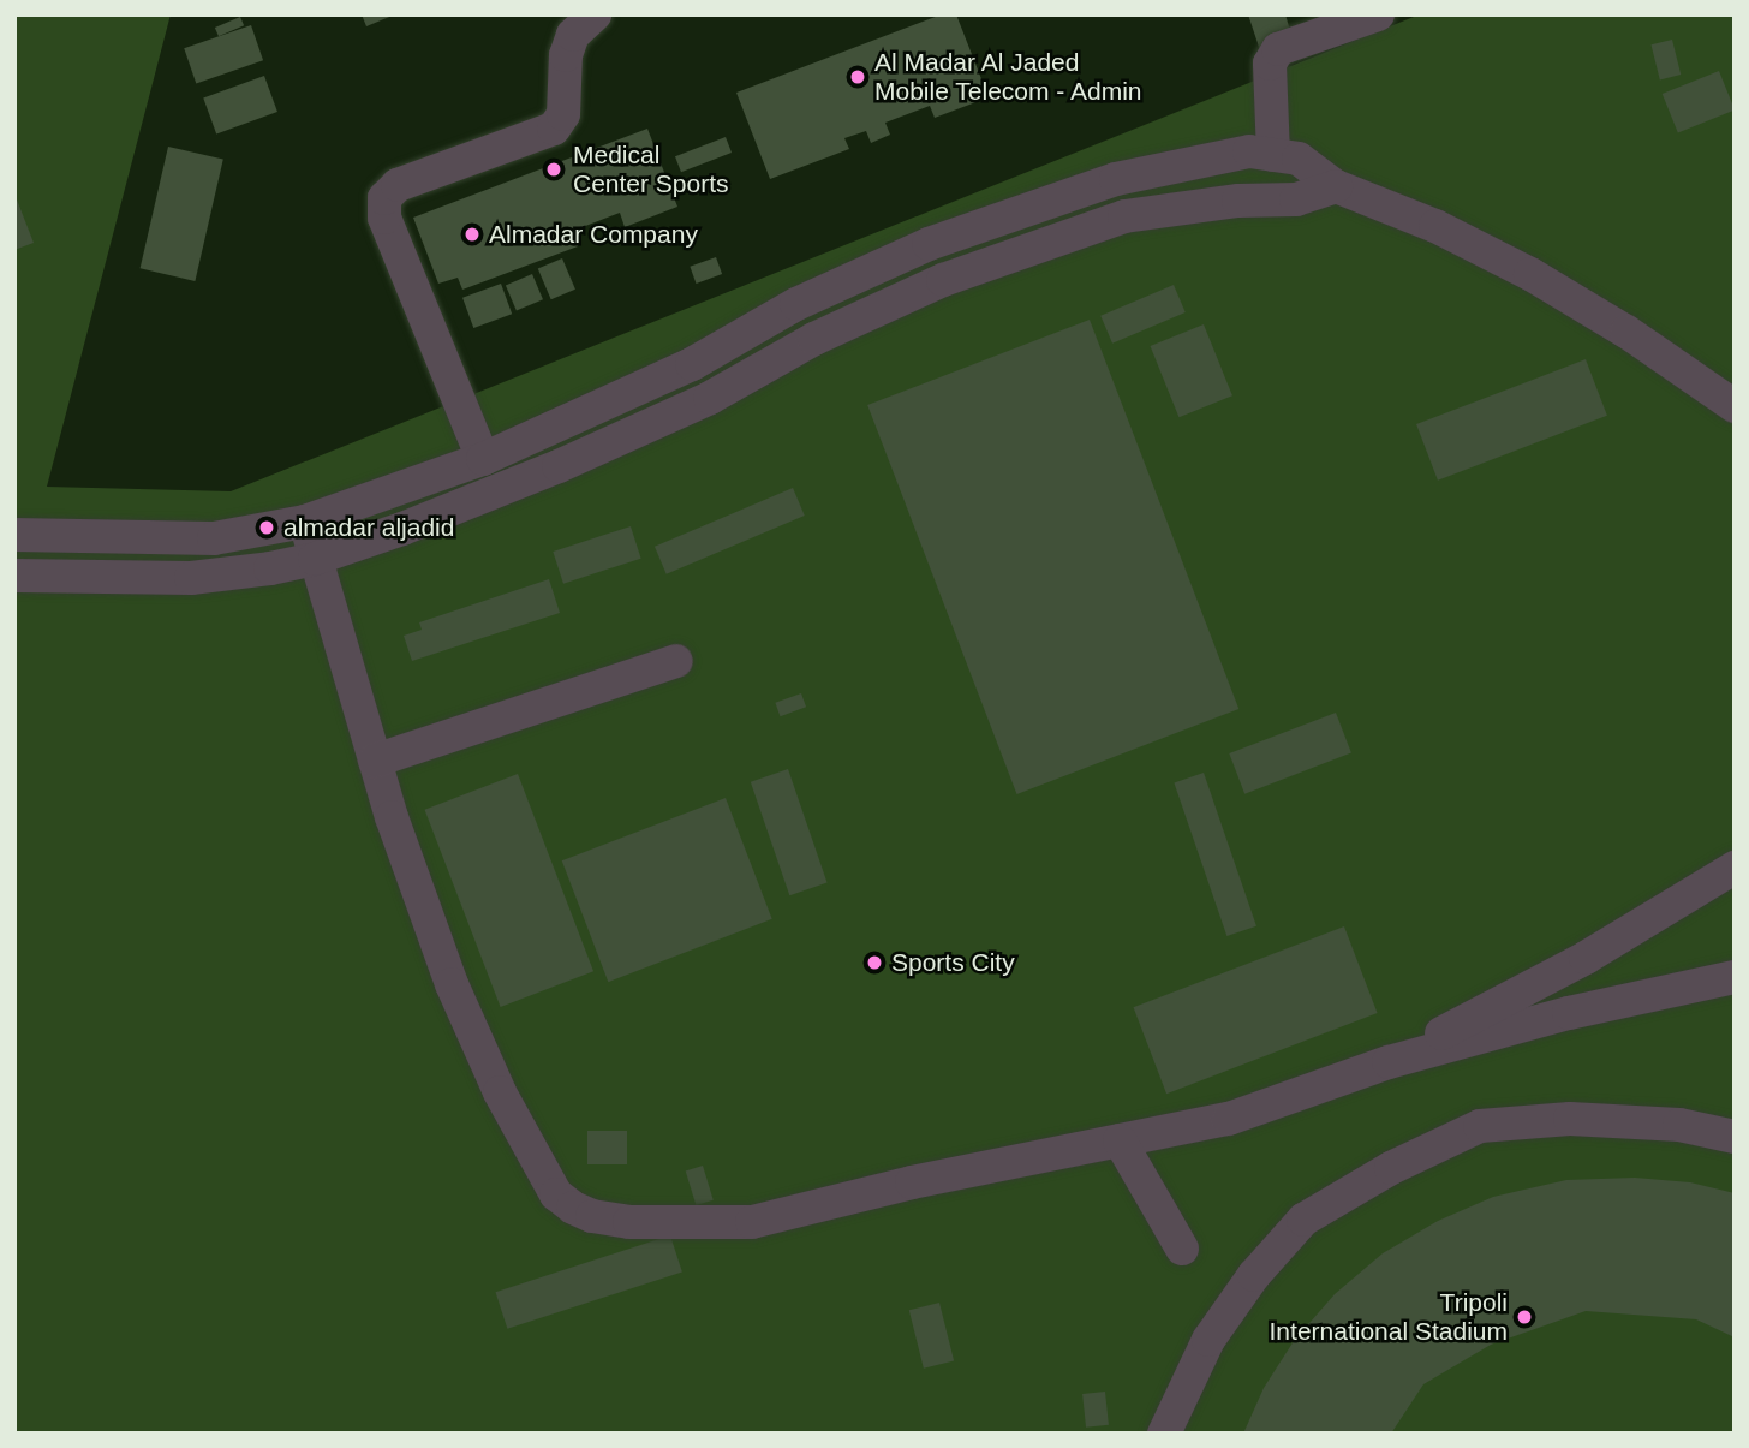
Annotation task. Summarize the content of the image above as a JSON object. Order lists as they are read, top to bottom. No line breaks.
{"places":["Al Madar Al Jaded Mobile Telecom - Admin","Medical Center Sports","Almadar Company","almadar aljadid","Sports City","Tripoli International Stadium"]}
